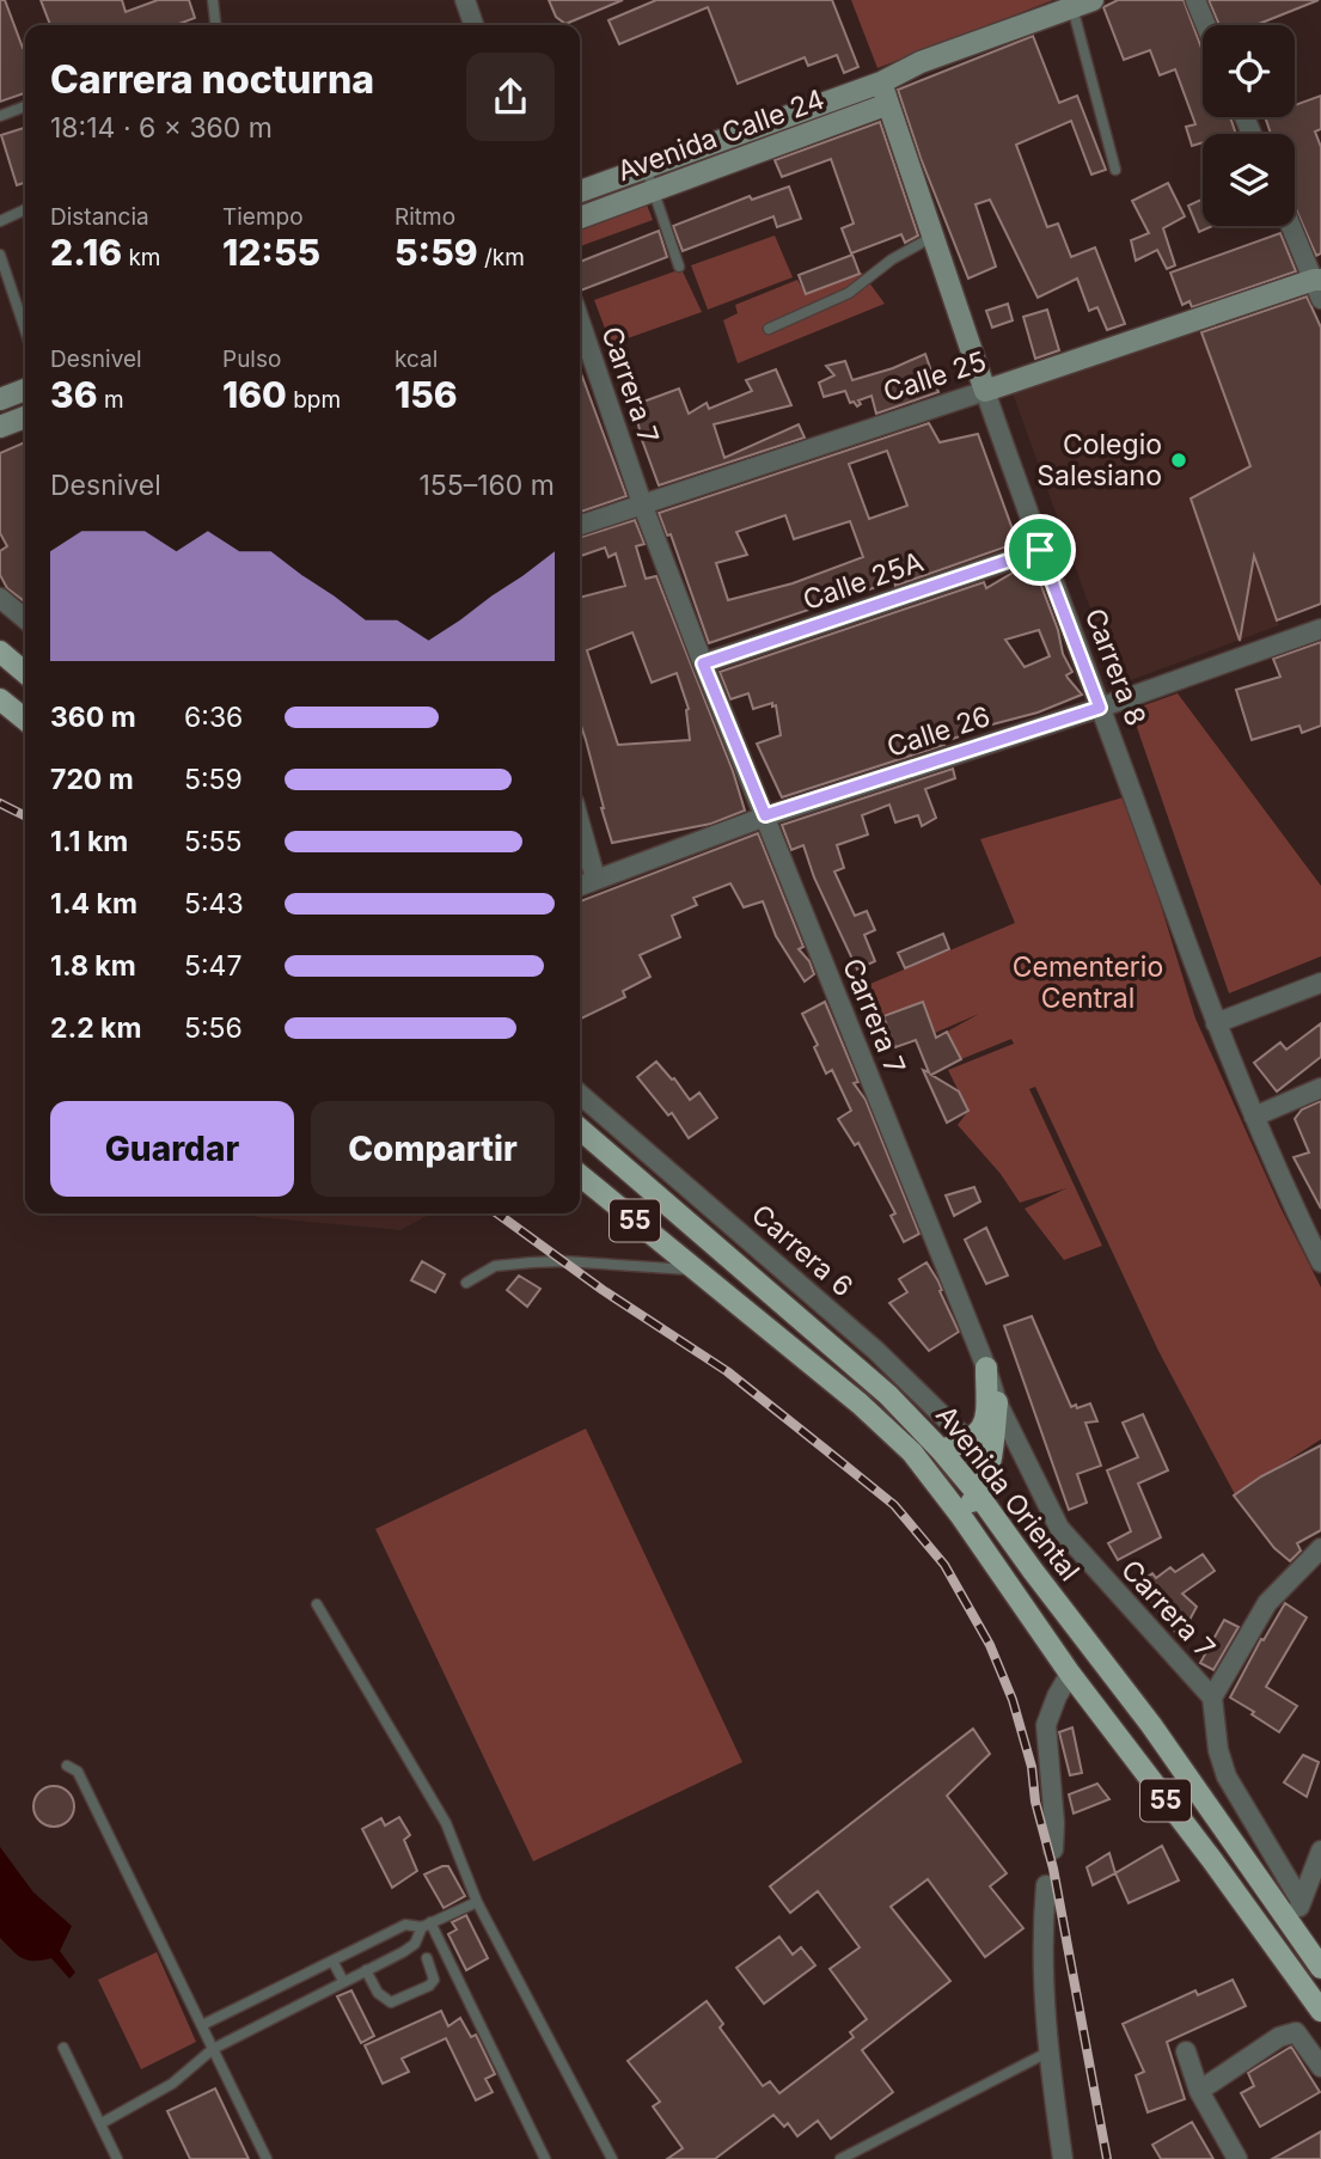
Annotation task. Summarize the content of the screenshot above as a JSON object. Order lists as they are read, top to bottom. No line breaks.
{"streets":{"main road":["Avenida Calle 24","Calle 25","Carrera 8","55","Avenida Oriental"],"street":["Carrera 7","Calle 25A","Calle 26","Carrera 6"]},"crossings":[["Avenida Calle 24","Carrera 8"],["Calle 25","Carrera 7"],["Calle 25","Carrera 8"],["Carrera 7","Calle 25A"],["Carrera 7","Calle 26"],["Calle 25A","Carrera 8"],["Carrera 8","Calle 26"]],"parks":["Cementerio Central"],"places":["Colegio Salesiano"],"page":{"heading":["Carrera nocturna","18:14 · 6 × 360 m"],"stats":[["Distancia","2.16 km"],["Tiempo","12:55"],["Ritmo","5:59 /km"],["Desnivel","36 m"],["Pulso","160 bpm"],["kcal","156"]],"chart":["Desnivel","155–160 m"],"list":[{"name":"360 m","note":"6:36"},{"name":"720 m","note":"5:59"},{"name":"1.1 km","note":"5:55"},{"name":"1.4 km","note":"5:43"},{"name":"1.8 km","note":"5:47"},{"name":"2.2 km","note":"5:56"}],"buttons":["Guardar","Compartir"]}}
